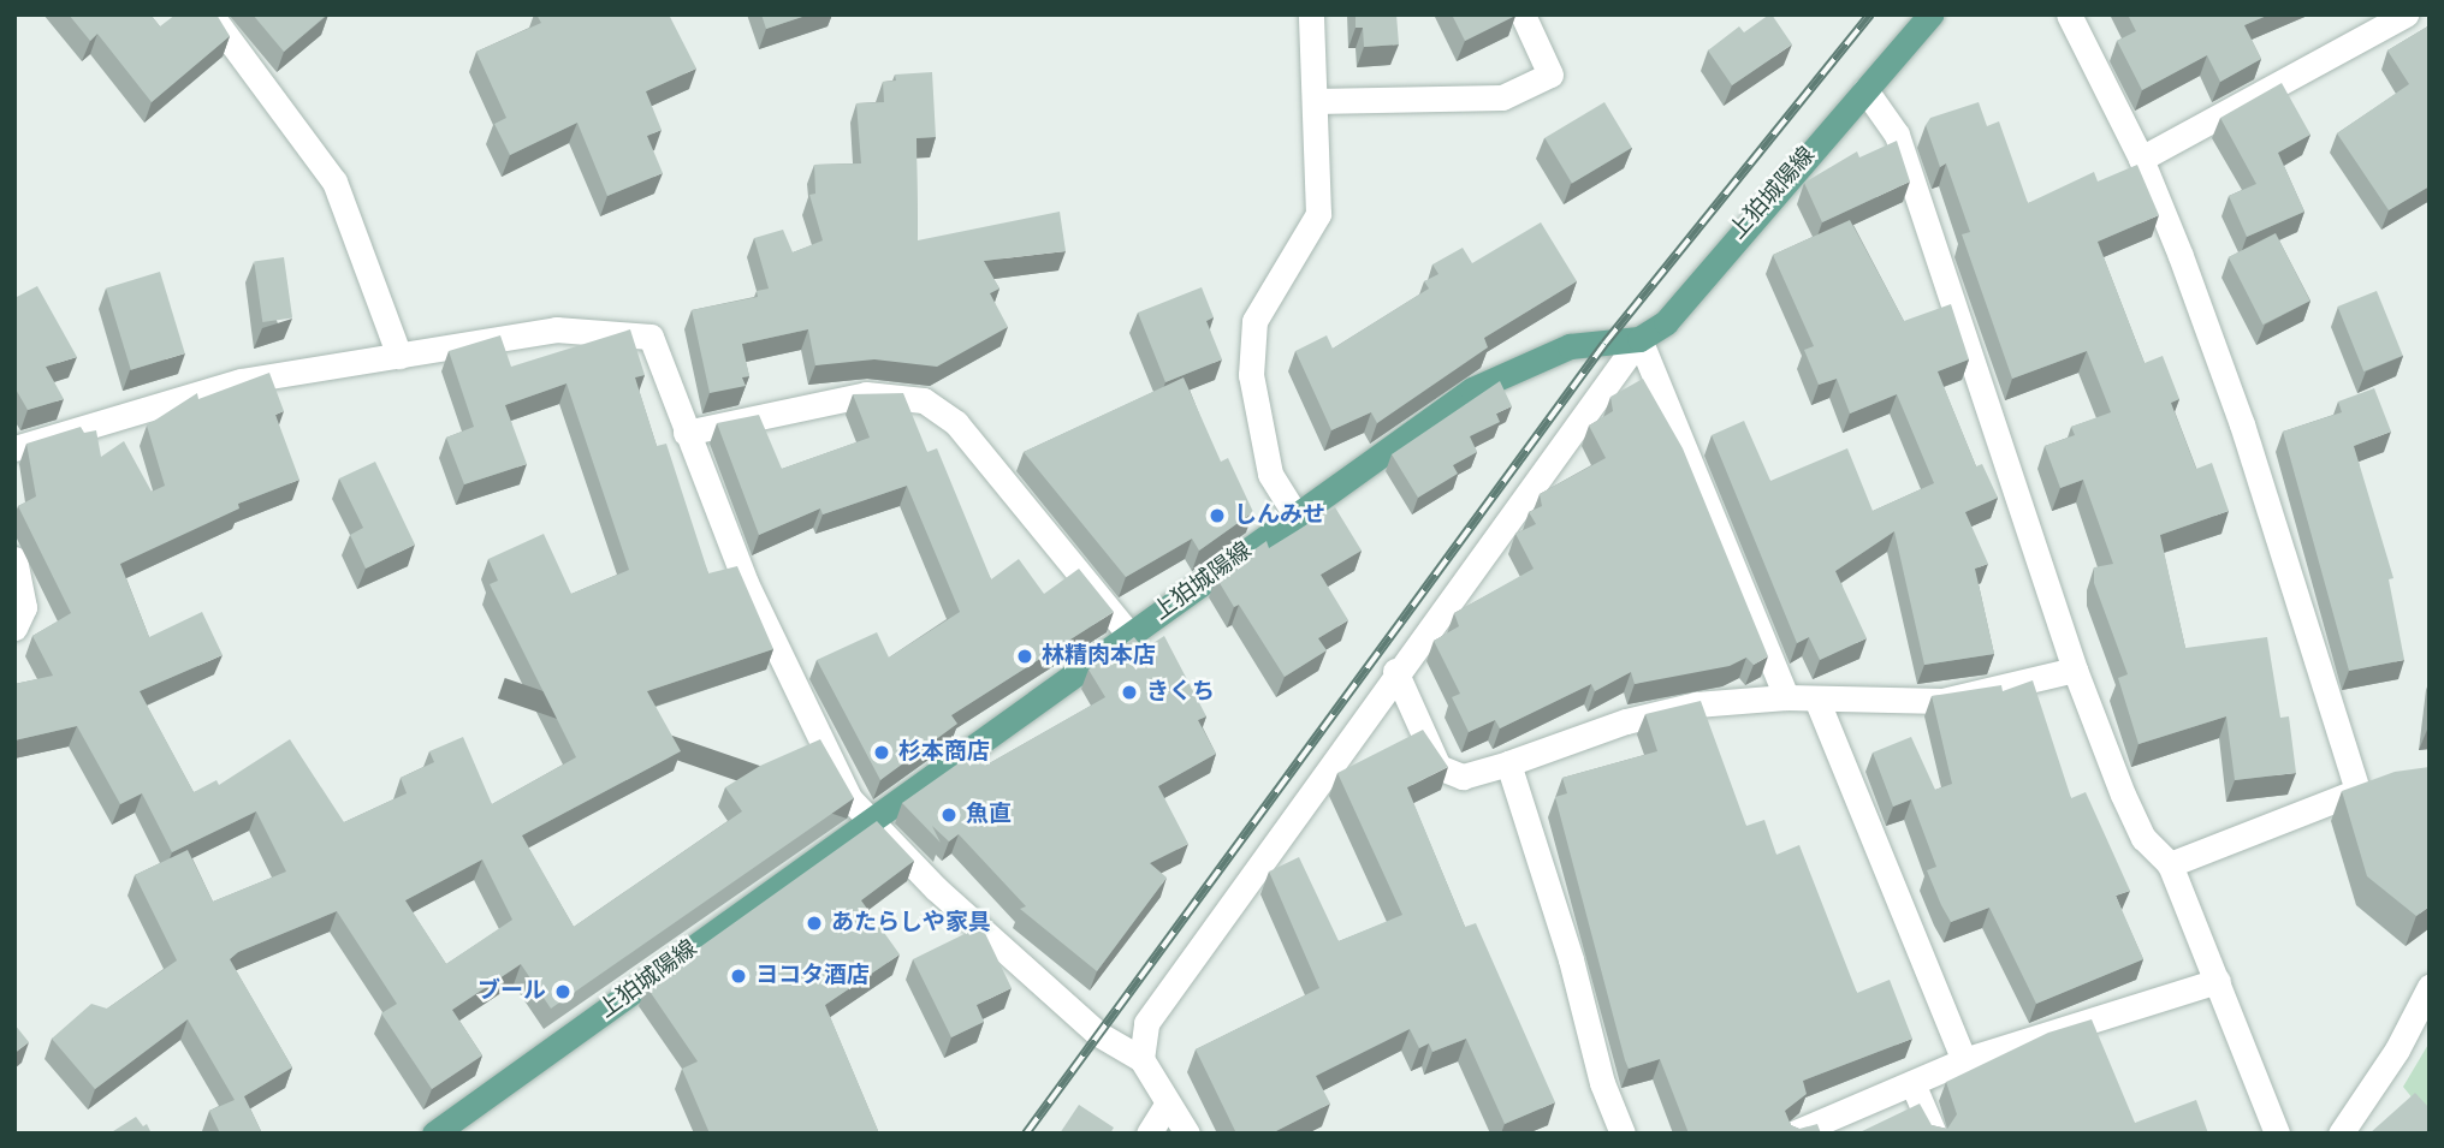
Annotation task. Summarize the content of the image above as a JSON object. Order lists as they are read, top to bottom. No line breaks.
{"streets":{"main road":["上狛城陽線"]},"places":["しんみせ","林精肉本店","きくち","杉本商店","魚直","あたらしや家具","ヨコタ酒店","ブール"]}
